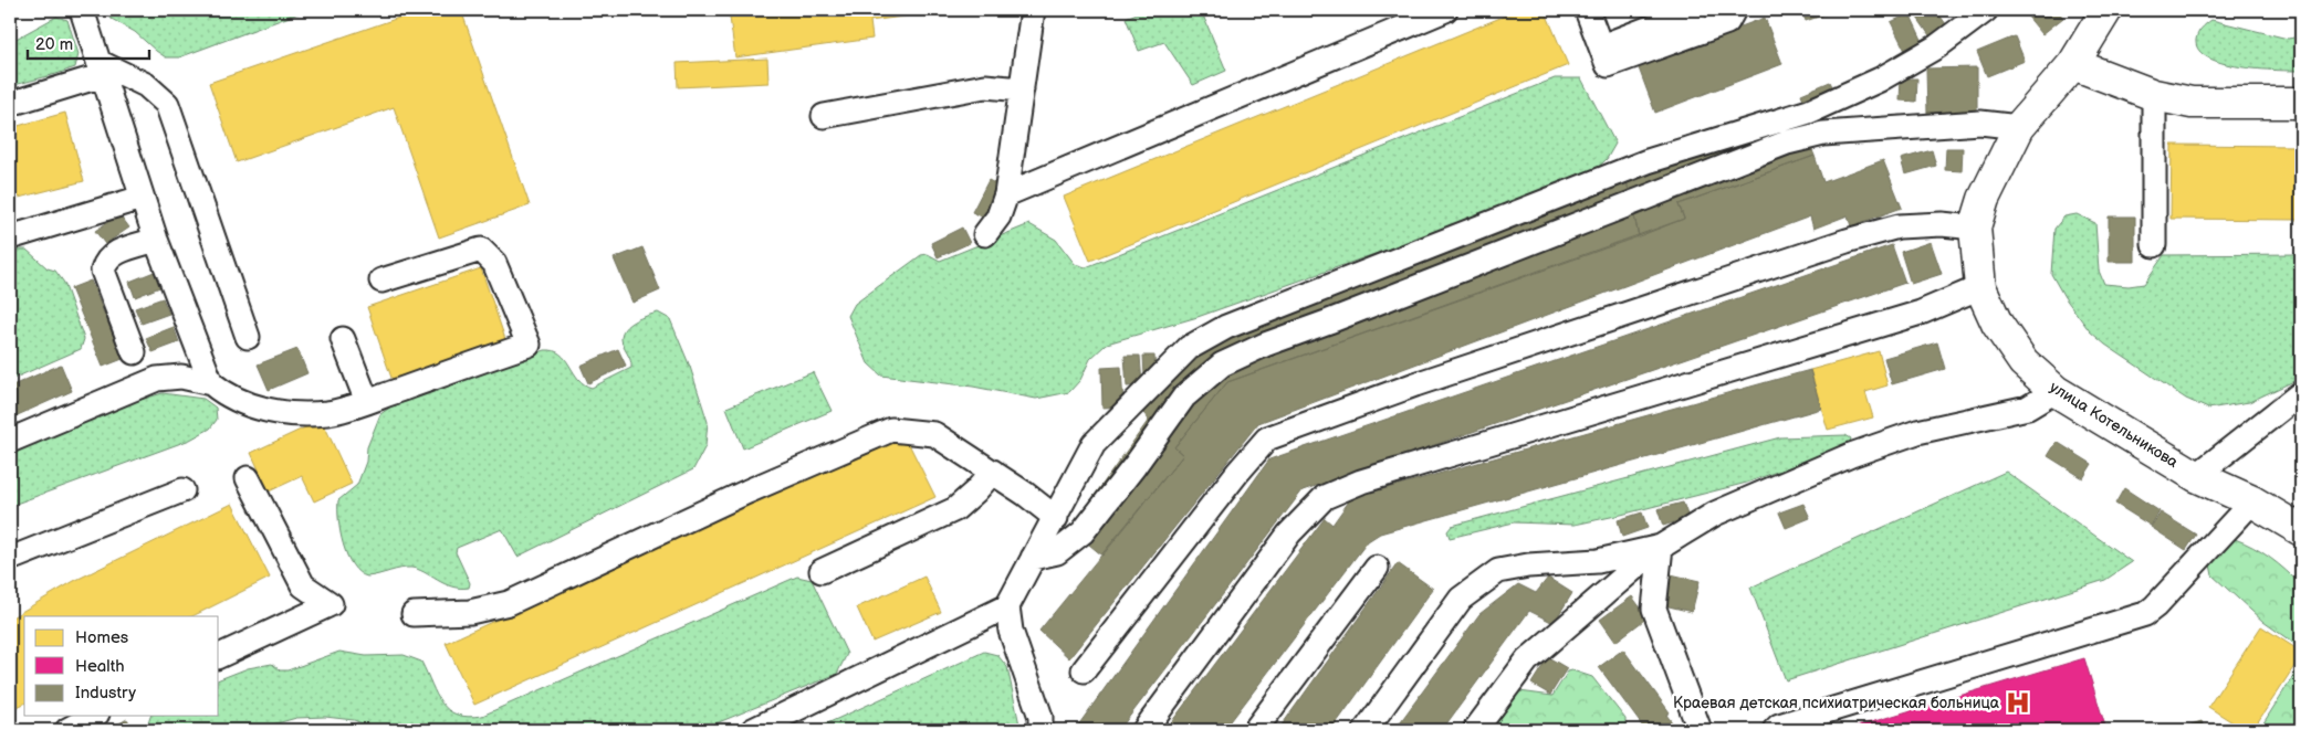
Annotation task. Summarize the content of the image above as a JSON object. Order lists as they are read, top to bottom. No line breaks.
{"streets":{"street":["улица Котельникова"]},"places":{"hospital":["Краевая детская психиатрическая больница"]},"legend":["Homes","Health","Industry"],"scale_bar":"20 m"}
